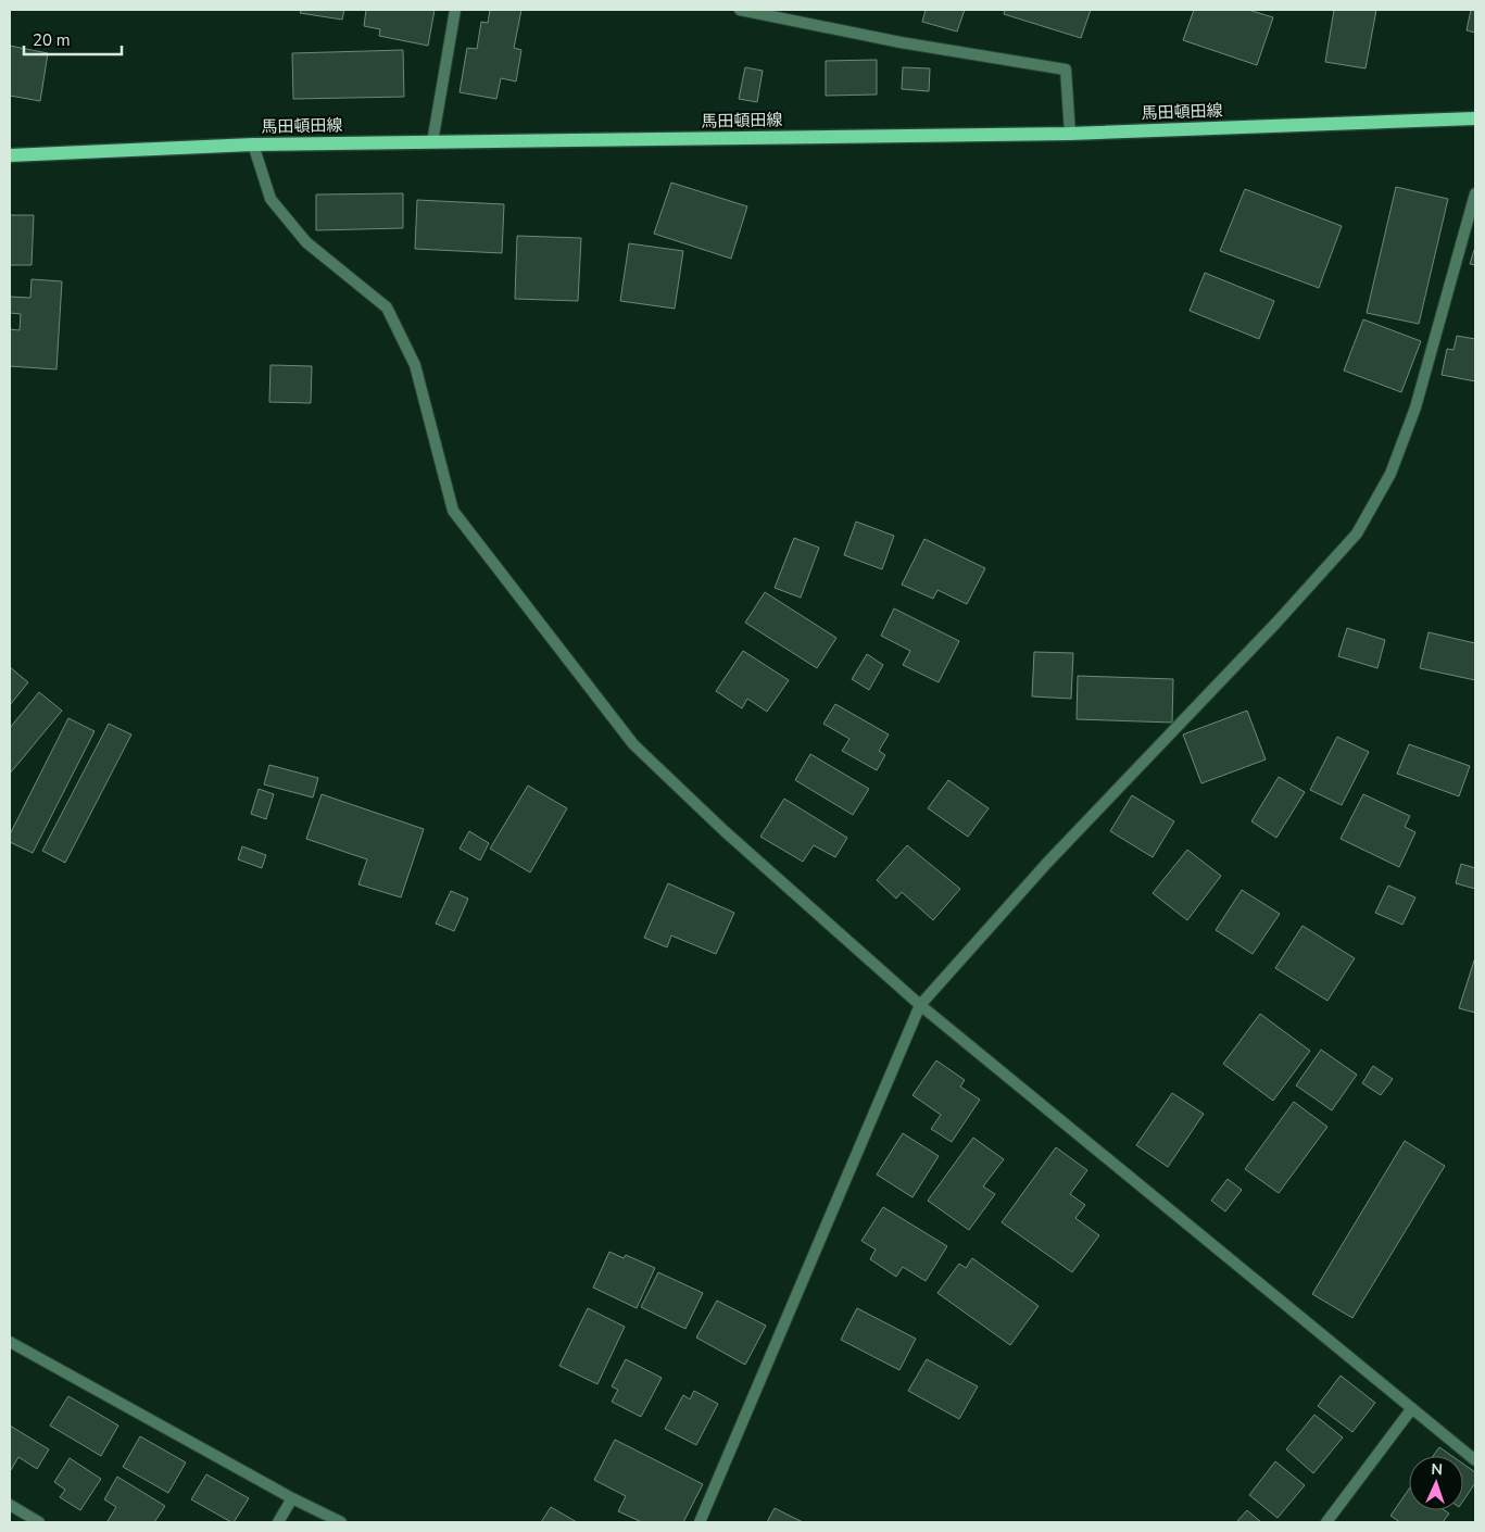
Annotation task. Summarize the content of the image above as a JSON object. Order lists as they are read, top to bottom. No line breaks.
{"streets":{"main road":["馬田頓田線"]},"scale_bar":"20 m","north":"top"}
